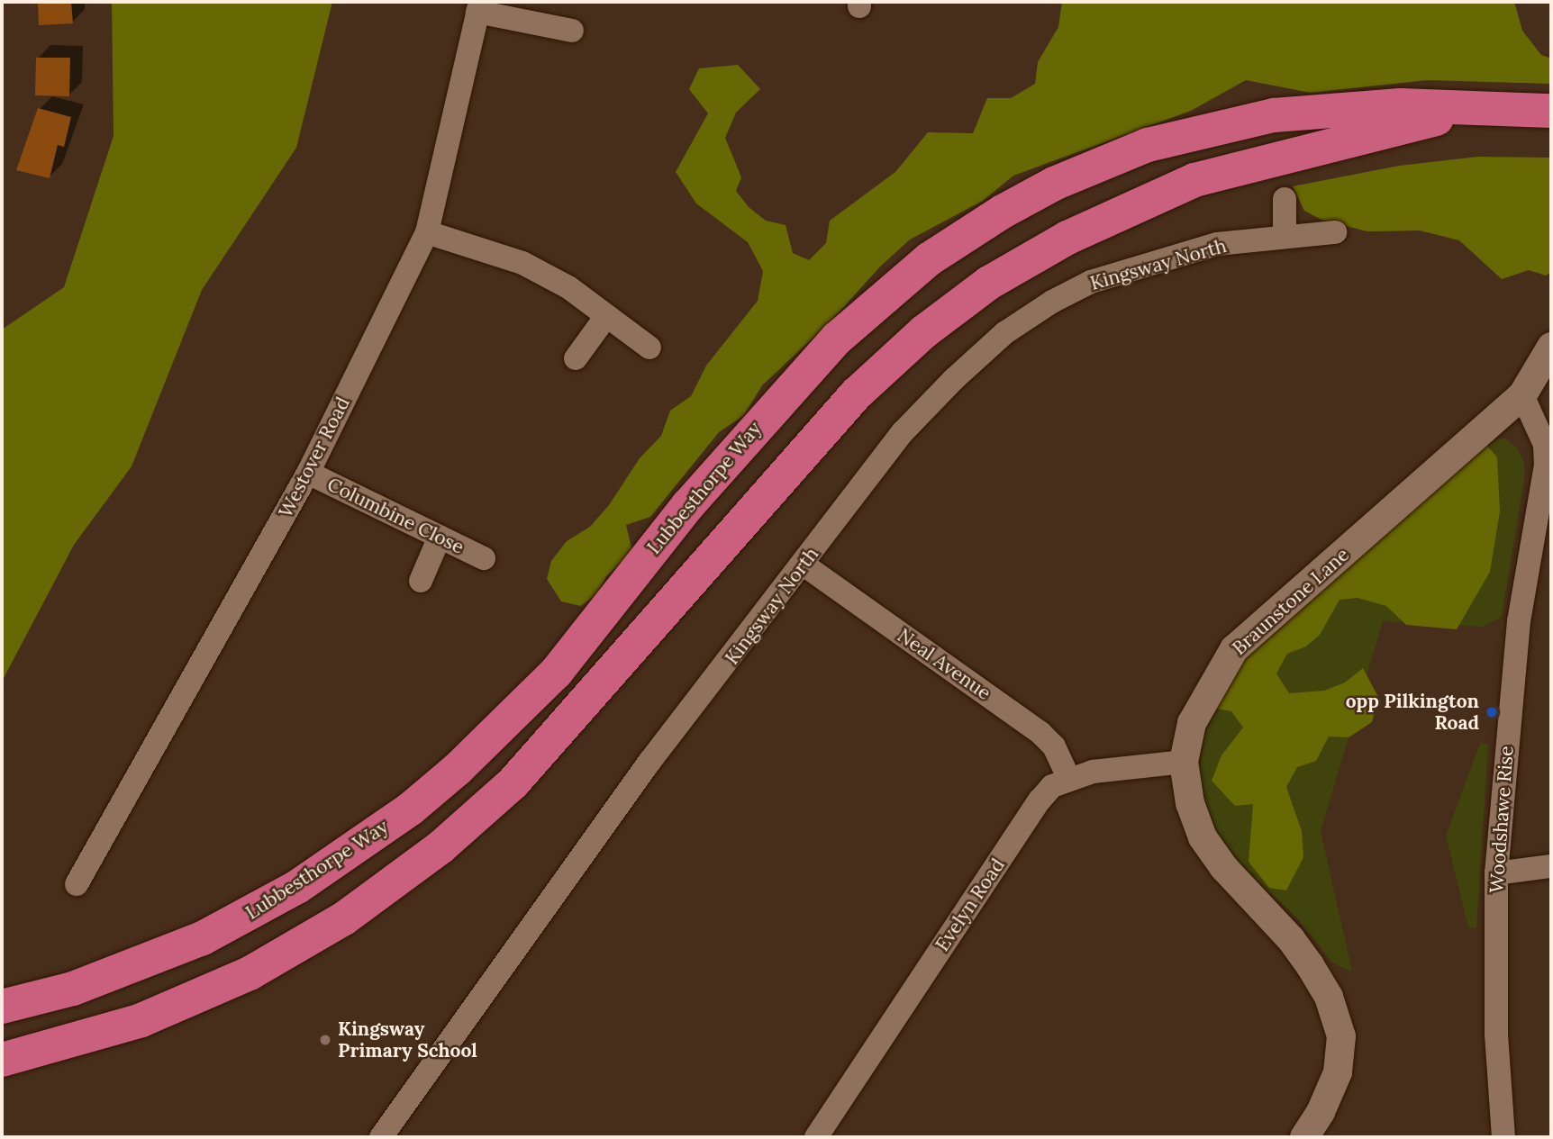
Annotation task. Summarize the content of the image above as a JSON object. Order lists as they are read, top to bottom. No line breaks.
{"streets":{"highway":["Lubbesthorpe Way"],"street":["Kingsway North","Westover Road","Columbine Close","Braunstone Lane","Neal Avenue","Woodshawe Rise","Evelyn Road"]},"crossings":[["Kingsway North","Neal Avenue"],["Westover Road","Columbine Close"],["Braunstone Lane","Woodshawe Rise"],["Braunstone Lane","Evelyn Road"],["Neal Avenue","Evelyn Road"]],"places":["opp Pilkington Road","Kingsway Primary School"]}
